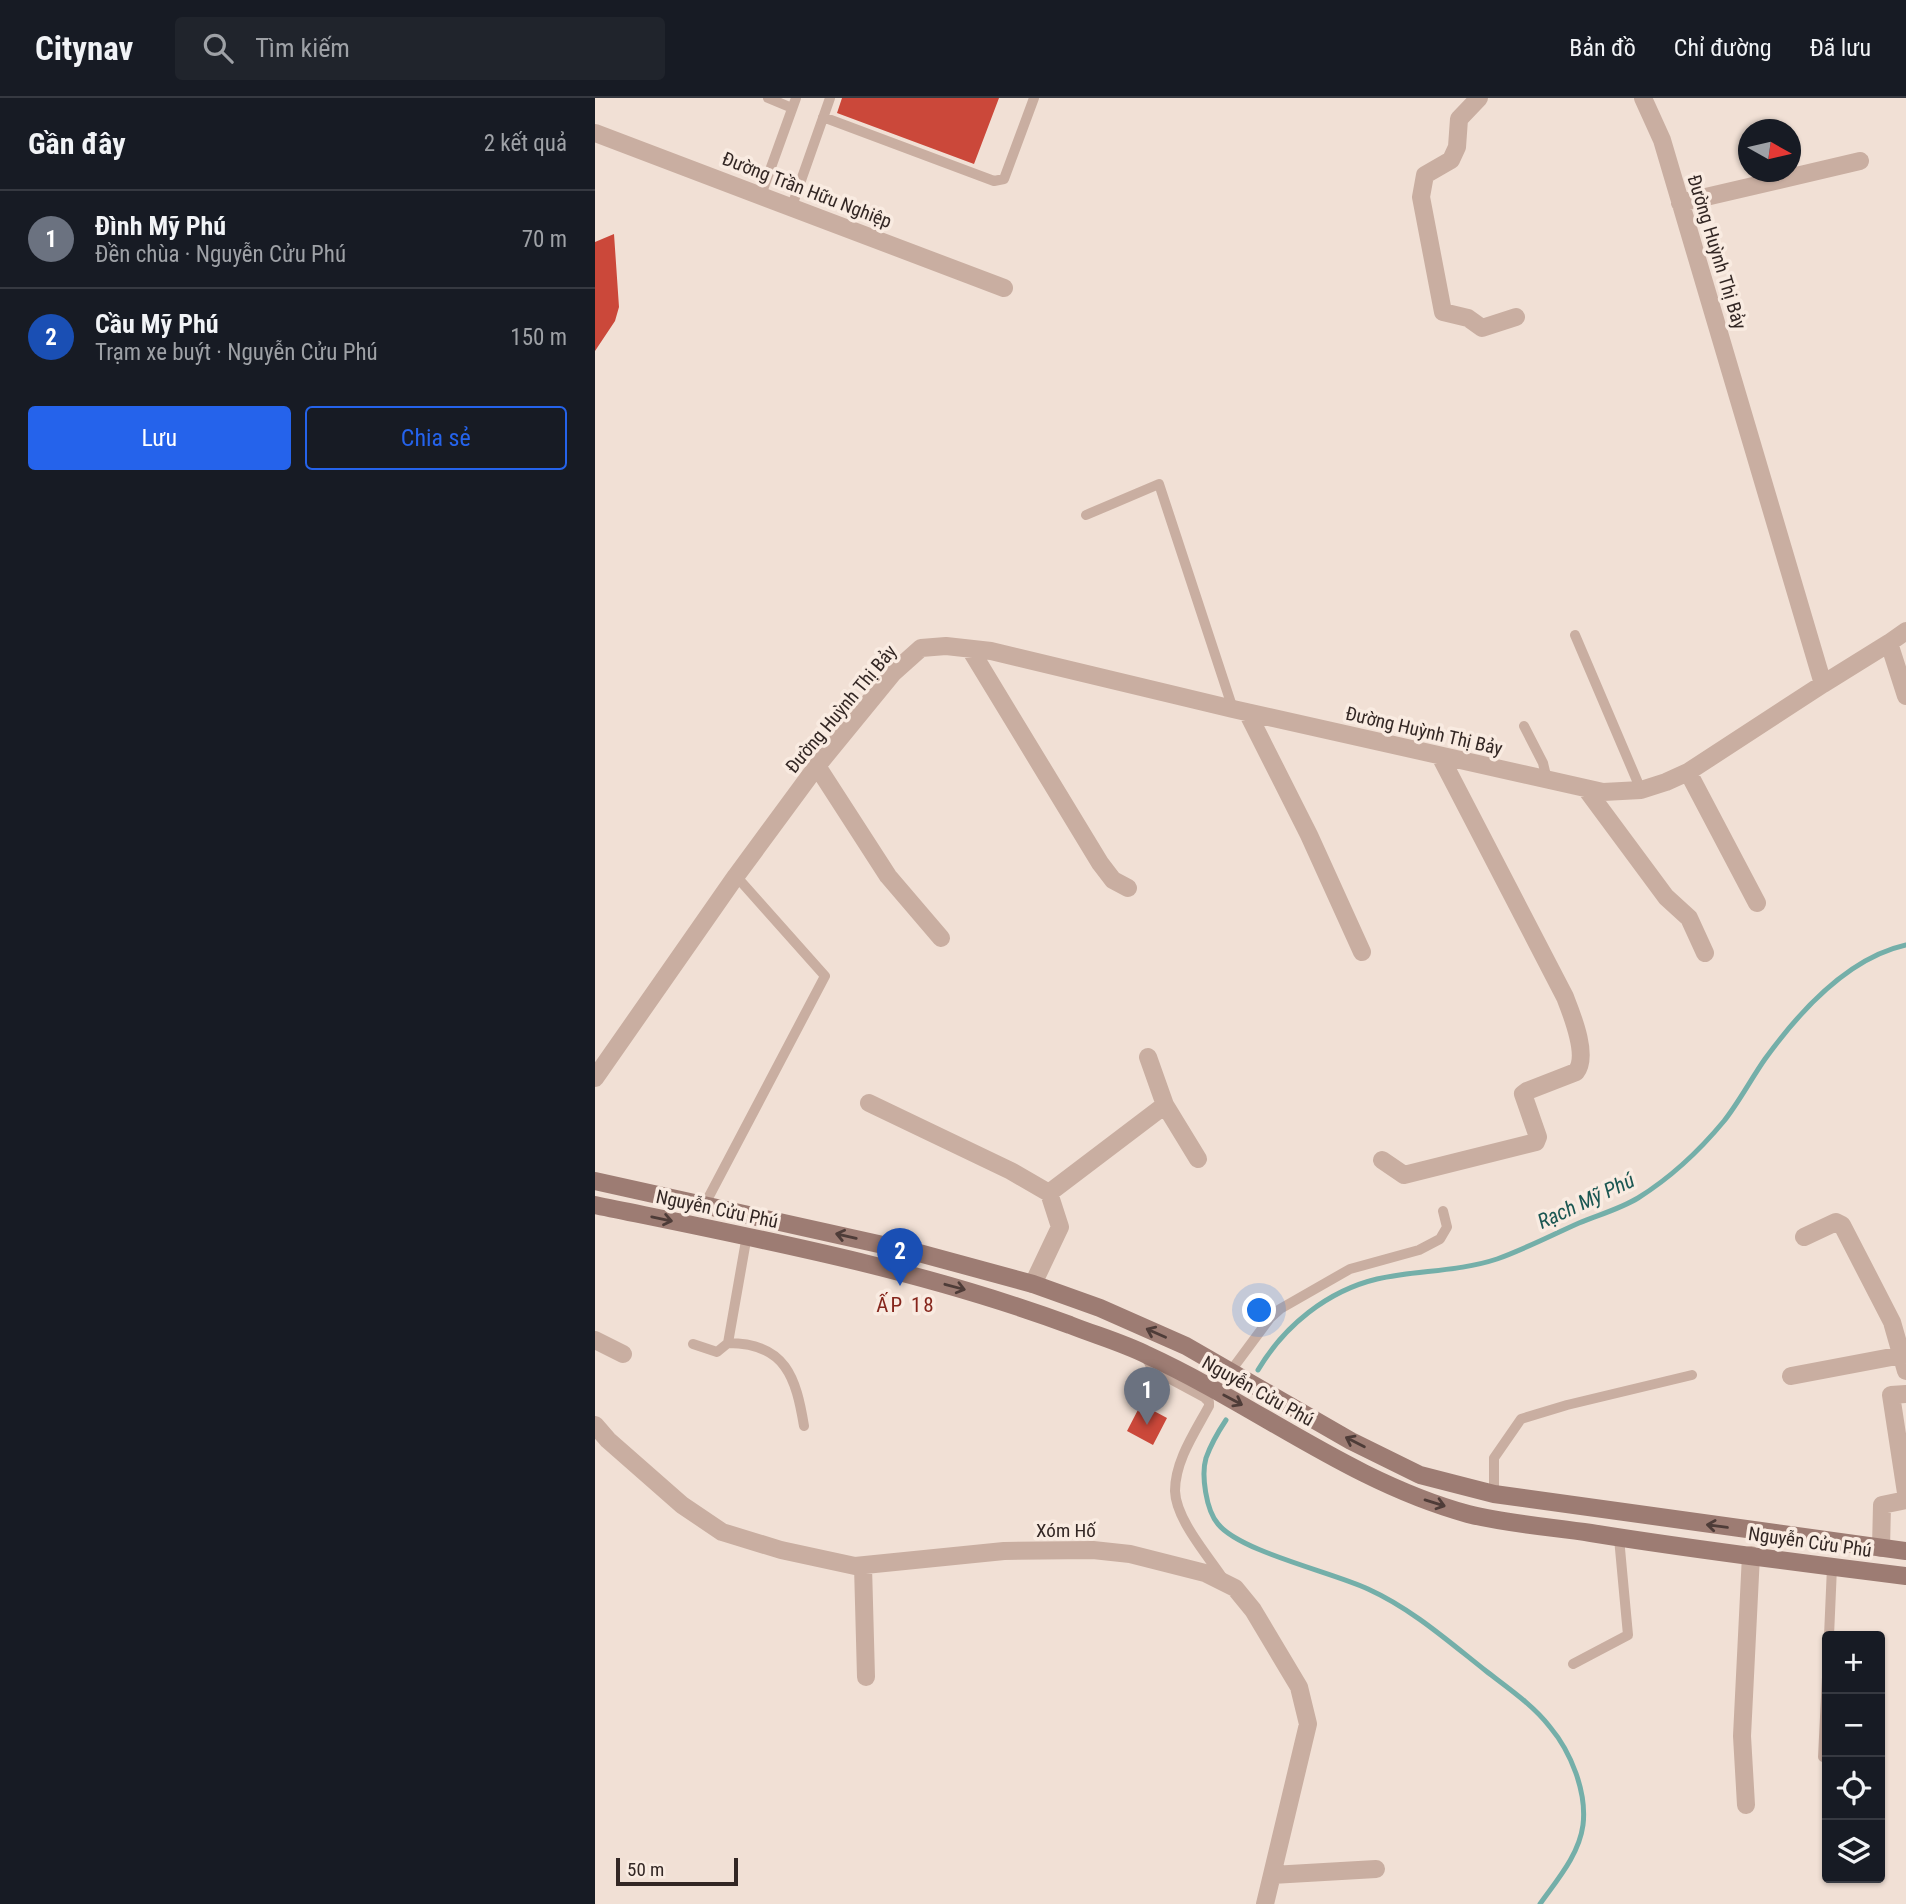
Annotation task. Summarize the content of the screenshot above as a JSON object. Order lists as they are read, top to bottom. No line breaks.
{"streets":{"main road":["Nguyễn Cửu Phú"],"street":["Đường Trần Hữu Nghiệp","Đường Huỳnh Thị Bảy","Xóm Hố"]},"districts":["ẤP 18"],"water":["Rạch Mỹ Phú"],"scale_bar":"50 m","north":"right","page":{"header":"Citynav","search":"Tìm kiếm","nav":["Bản đồ","Chỉ đường","Đã lưu"],"heading":["Gần đây","2 kết quả"],"list":[{"mark":"1","name":"Đình Mỹ Phú","note":"Đền chùa · Nguyễn Cửu Phú","value":"70 m"},{"mark":"2","name":"Cầu Mỹ Phú","note":"Trạm xe buýt · Nguyễn Cửu Phú","value":"150 m"}],"buttons":["Lưu","Chia sẻ"],"pins":["2","1"],"map_buttons":["+","−"],"scale":"50 m"}}
